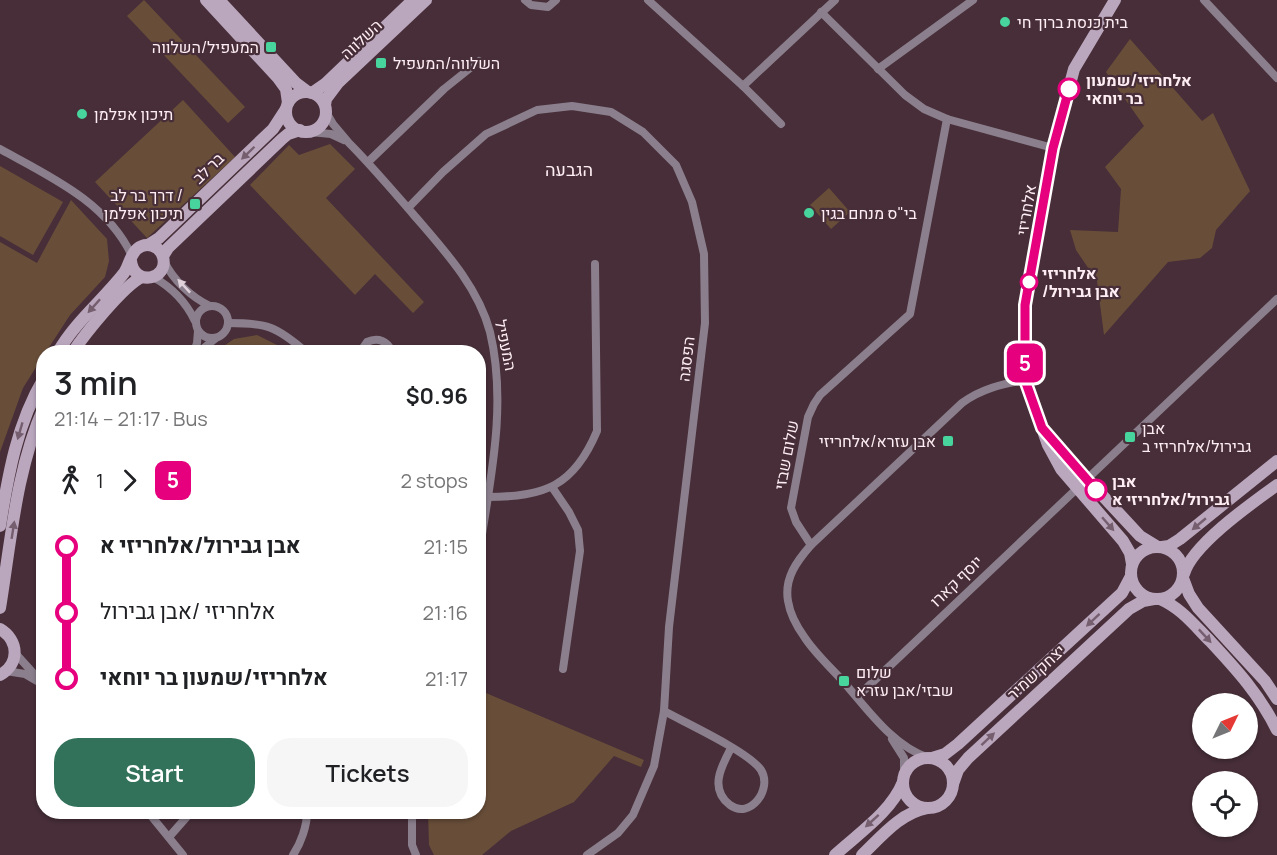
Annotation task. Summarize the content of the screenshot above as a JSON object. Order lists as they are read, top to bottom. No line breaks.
{"streets":{"street":["השלווה","בר לב","אלחריזי","המעפיל","הפסגה","שלום שבזי","יוסף קארו","יצחק שמיר"]},"crossings":[["השלווה","בר לב"],["השלווה","המעפיל"],["בר לב","המעפיל"],["אלחריזי","יוסף קארו"],["אלחריזי","יצחק שמיר"],["המעפיל","הפסגה"]],"districts":["הגבעה"],"places":{"other":["בית כנסת ברוך חי","אלחריזי/שמעון בר יוחאי","תיכון אפלמן","בי\"ס מנחם בגין","אלחריזי /אבן גבירול","אבן גבירול/אלחריזי א"],"transit":["המעפיל/השלווה","השלווה/המעפיל","דרך בר לב / תיכון אפלמן","אבן גבירול/אלחריזי ב","אבן עזרא/אלחריזי","שלום שבזי/אבן עזרא"]},"lines":["bus line 5"],"north":"top right","page":{"on_map":"5","heading":["3 min","21:14 – 21:17 · Bus","$0.96"],"legs":["1","5","2 stops"],"list":[{"name":"אבן גבירול/אלחריזי א","value":"21:15"},{"name":"אלחריזי /אבן גבירול","value":"21:16"},{"name":"אלחריזי/שמעון בר יוחאי","value":"21:17"}],"buttons":["Start","Tickets"]}}
